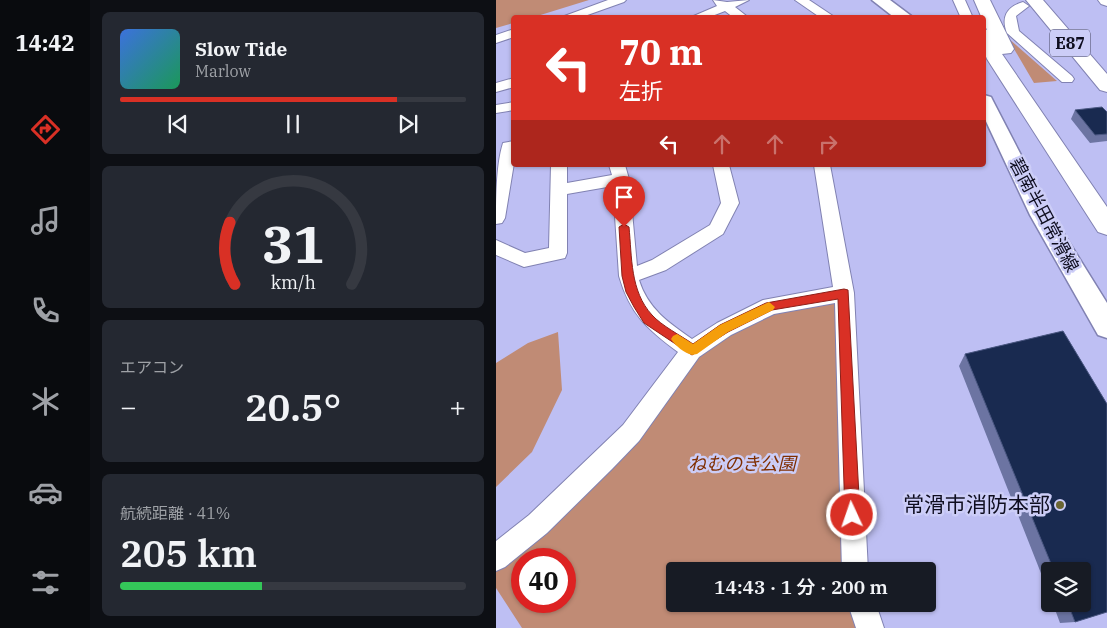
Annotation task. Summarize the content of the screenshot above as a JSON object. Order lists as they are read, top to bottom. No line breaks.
{"streets":{"highway":["E87"],"main road":["碧南半田常滑線"]},"parks":["ねむのき公園"],"places":["常滑市消防本部"],"page":{"tabs":"14:42","turn":["70 m","左折"],"song":["Slow Tide","Marlow"],"tile":["エアコン",["航続距離 · 41%","205 km"]],"heat":["−","20.5°","+"],"limit":"40","trip":"14:43 · 1 分 · 200 m","gauge":["31","km/h"]}}
